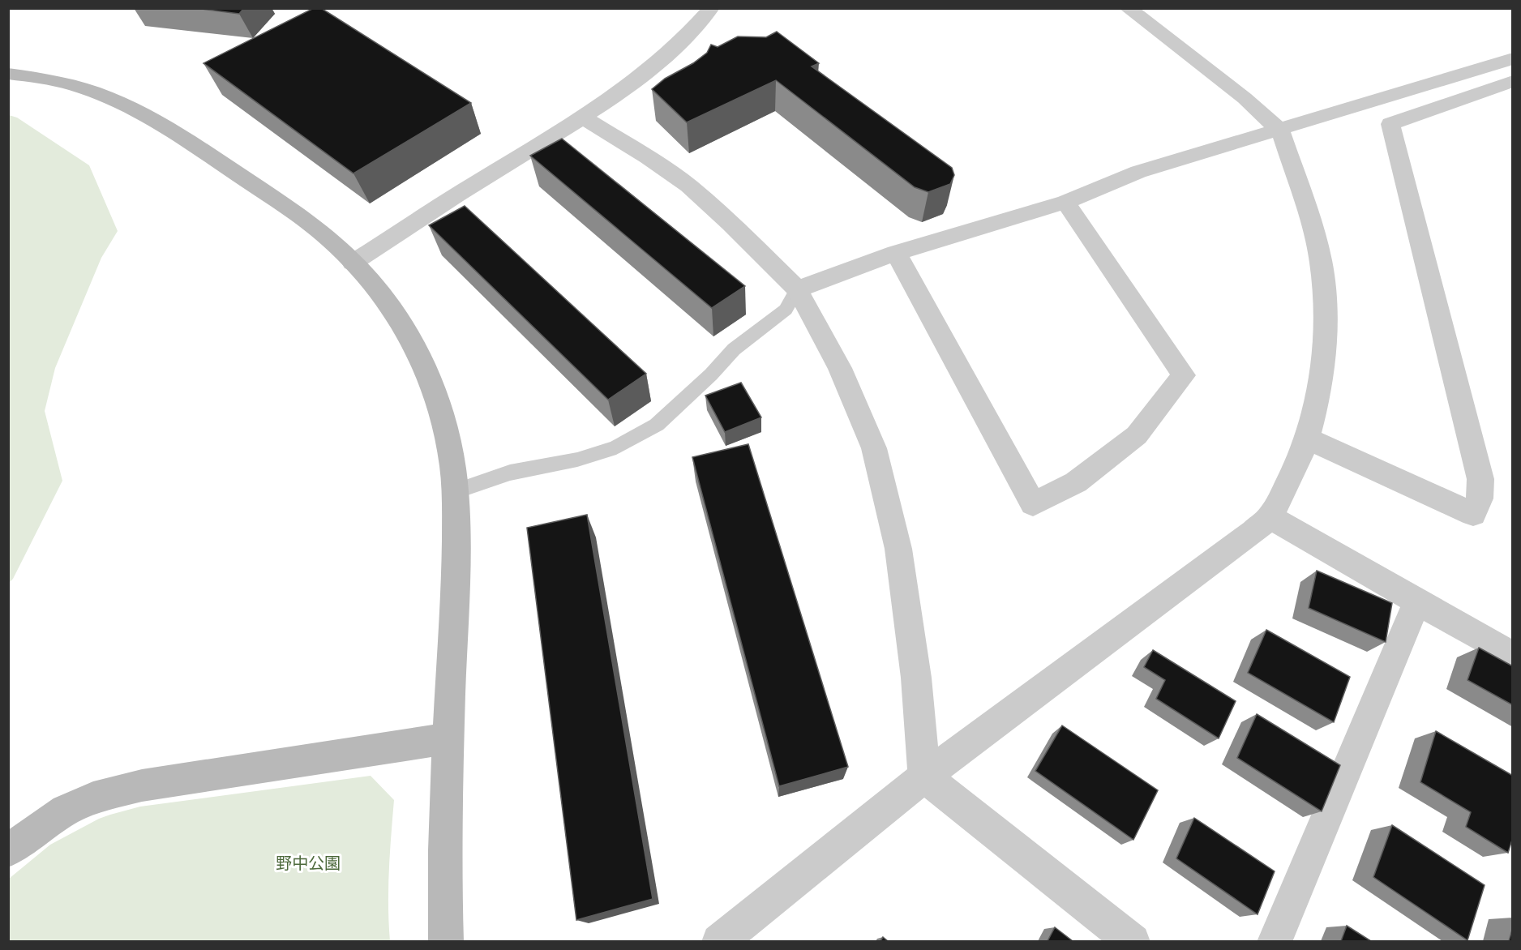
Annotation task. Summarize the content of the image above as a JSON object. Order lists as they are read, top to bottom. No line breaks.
{"parks":["野中公園"]}
